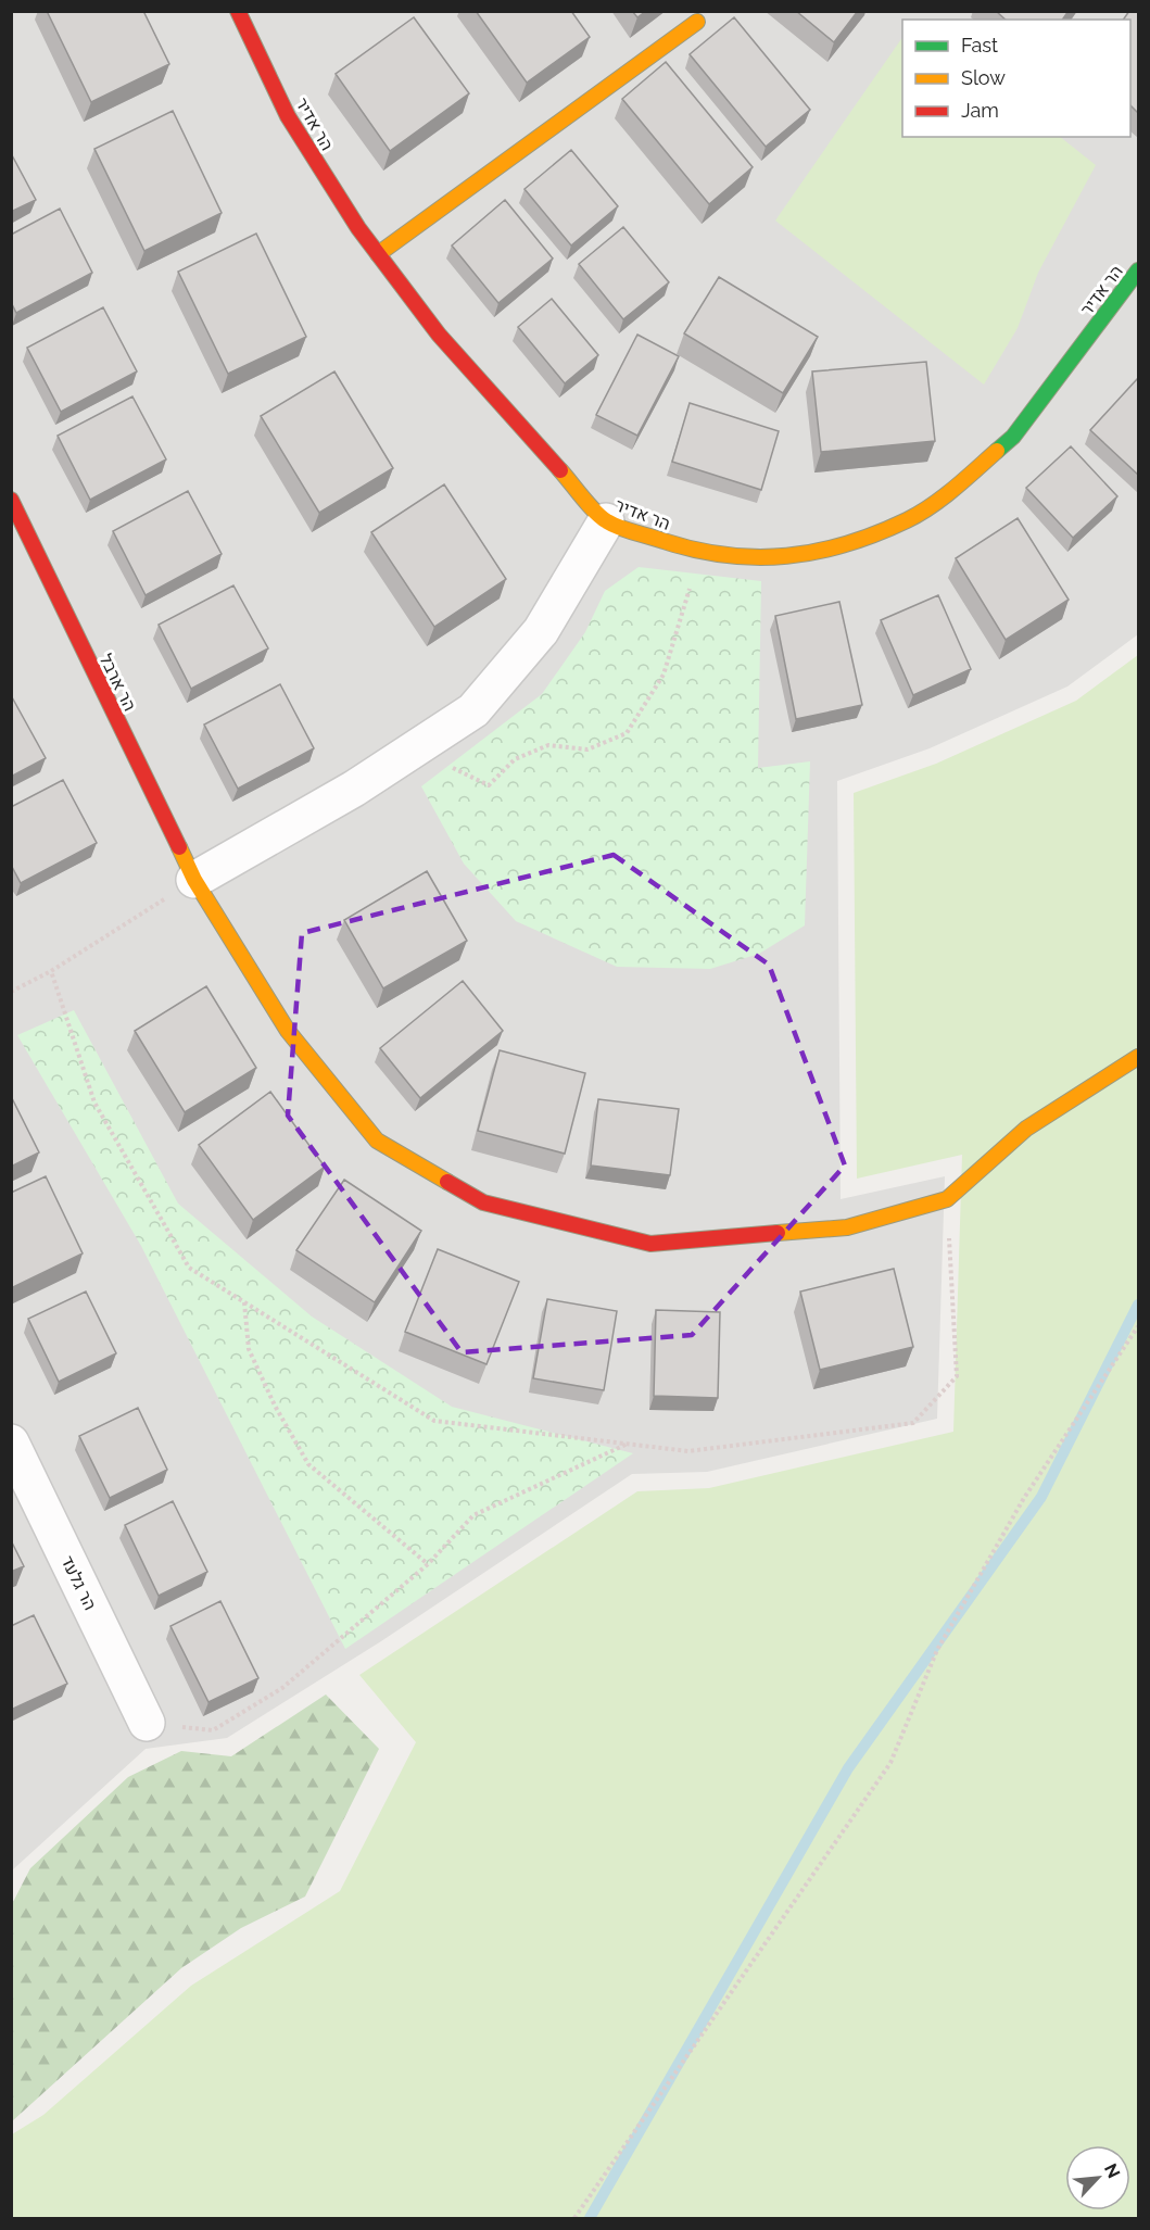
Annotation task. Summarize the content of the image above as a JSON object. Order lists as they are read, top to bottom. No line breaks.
{"streets":{"street":["הר אדיר","הר ארבל","הר גלעד"]},"legend":["Fast","Slow","Jam"],"north":"top right"}
